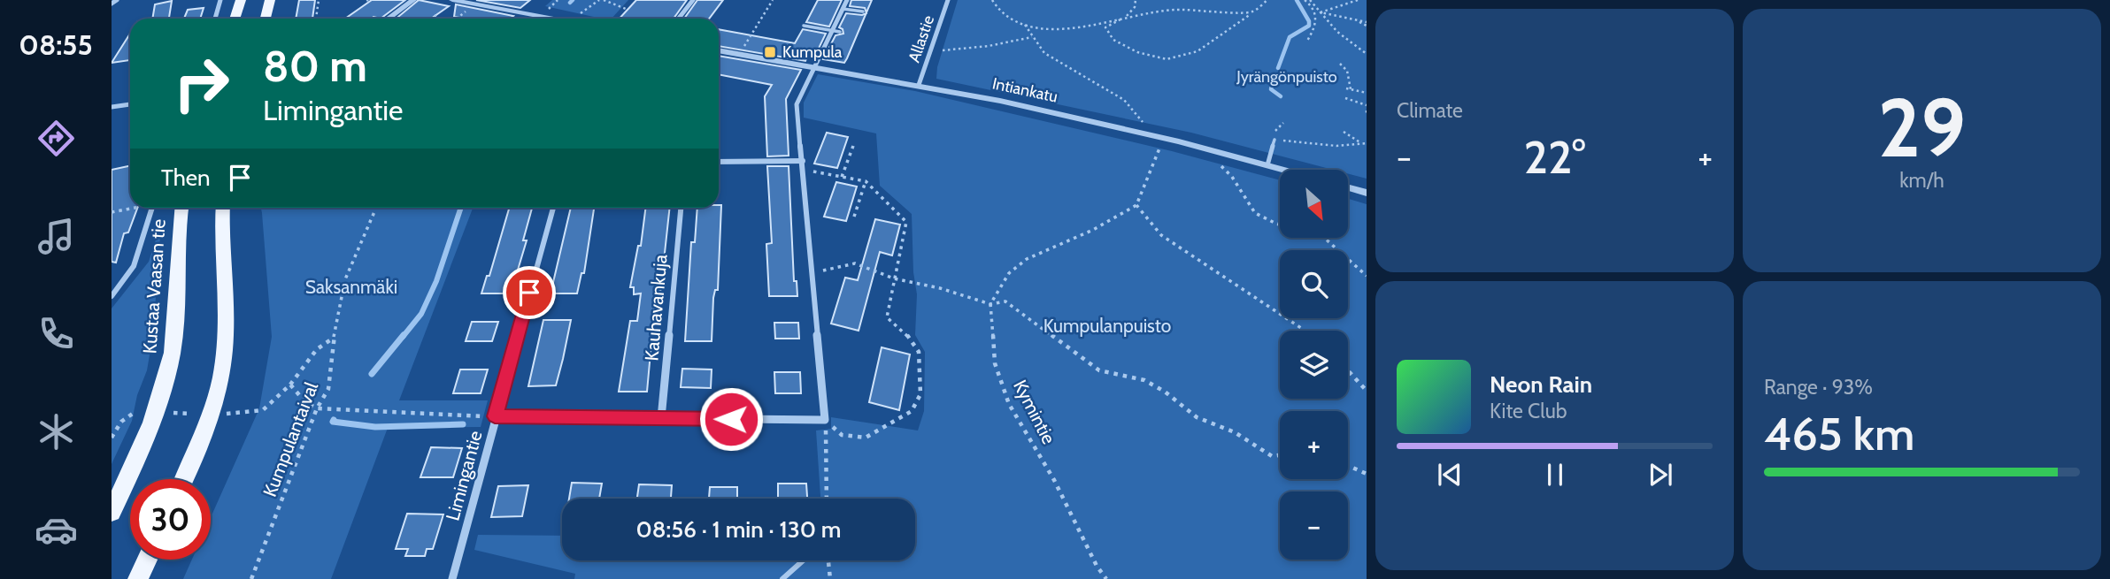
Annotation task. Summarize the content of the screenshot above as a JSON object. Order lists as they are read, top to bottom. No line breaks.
{"streets":{"main road":["Kustaa Vaasan tie"],"street":["Allastie","Intiankatu","Kauhavankuja","Limingantie"],"path":["Kymintie","Kumpulantaival"]},"crossings":[["Allastie","Intiankatu"]],"parks":["Jyrängönpuisto","Saksanmäki","Kumpulanpuisto"],"places":{"transit":["Kumpula"]},"north":"bottom right","page":{"tabs":"08:55","tile":["Climate",["29","km/h"],["Range · 93%","465 km"]],"turn":["80 m","Limingantie"],"heat":["−","22°","+"],"then":"Then","map_buttons":["+","−"],"song":["Neon Rain","Kite Club"],"limit":"30","trip":"08:56 · 1 min · 130 m"}}
